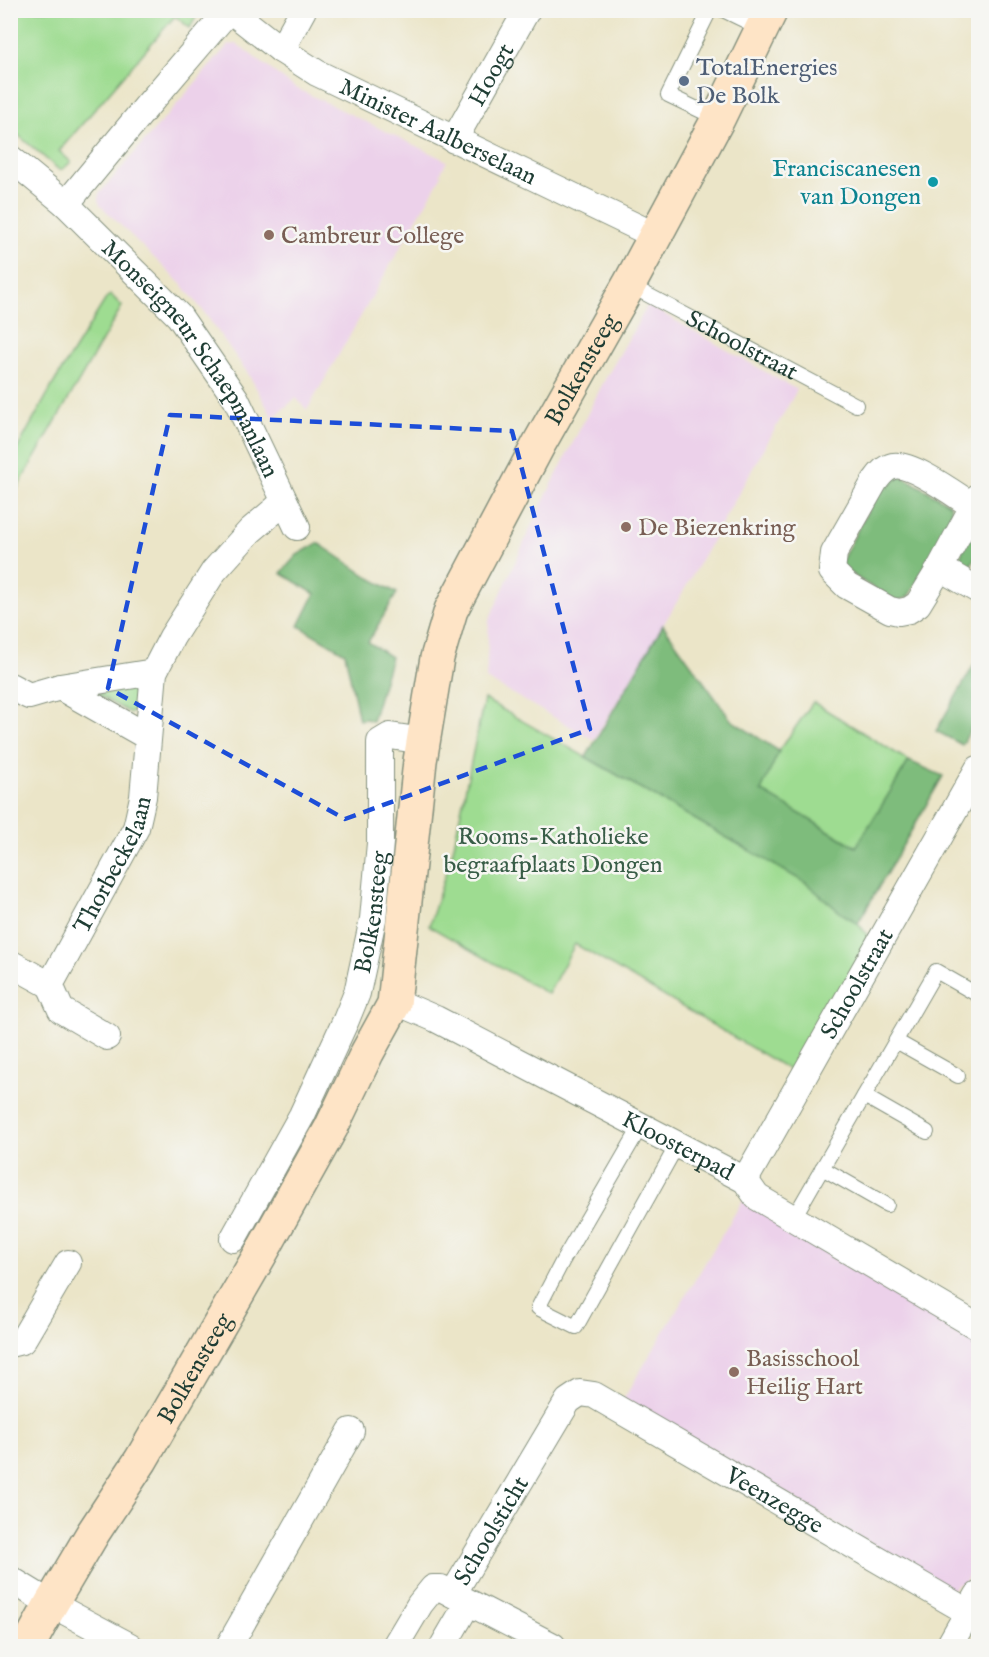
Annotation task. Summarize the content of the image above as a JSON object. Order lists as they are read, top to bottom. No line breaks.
{"streets":{"street":["Hoogt","Minister Aalberselaan","Schoolstraat","Monseigneur Schaepmanlaan","Bolkensteeg","Thorbeckelaan","Kloosterpad","Veenzegge","Schoolsticht"]},"crossings":[["Hoogt","Minister Aalberselaan"],["Minister Aalberselaan","Bolkensteeg"],["Schoolstraat","Bolkensteeg"],["Schoolstraat","Kloosterpad"],["Monseigneur Schaepmanlaan","Thorbeckelaan"],["Bolkensteeg","Kloosterpad"],["Veenzegge","Schoolsticht"]],"parks":["Rooms-Katholieke begraafplaats Dongen"],"places":["TotalEnergies De Bolk","Franciscanesen van Dongen","Cambreur College","De Biezenkring","Basisschool Heilig Hart"]}
